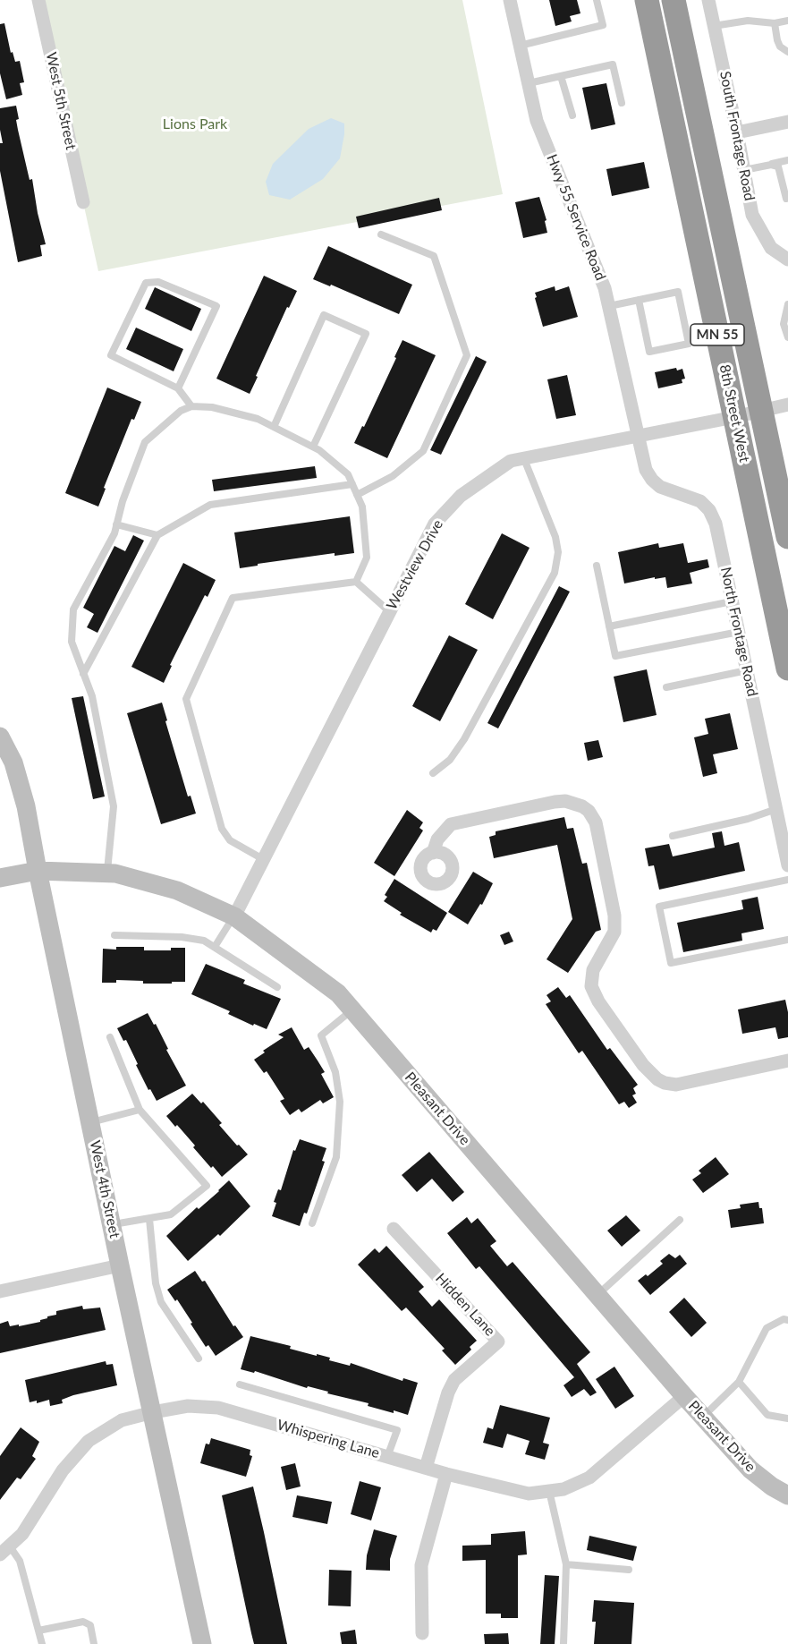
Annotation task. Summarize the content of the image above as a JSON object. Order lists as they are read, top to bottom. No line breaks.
{"streets":{"highway":["MN 55","8th Street West"],"street":["West 5th Street","South Frontage Road","Hwy 55 Service Road","Westview Drive","North Frontage Road","Pleasant Drive","West 4th Street","Hidden Lane","Whispering Lane"]},"crossings":[["Hwy 55 Service Road","Westview Drive"],["Hwy 55 Service Road","North Frontage Road"],["8th Street West","Westview Drive"],["Westview Drive","North Frontage Road"],["Westview Drive","Pleasant Drive"],["Pleasant Drive","West 4th Street"],["Pleasant Drive","Whispering Lane"],["West 4th Street","Whispering Lane"],["Hidden Lane","Whispering Lane"]],"parks":["Lions Park"]}
